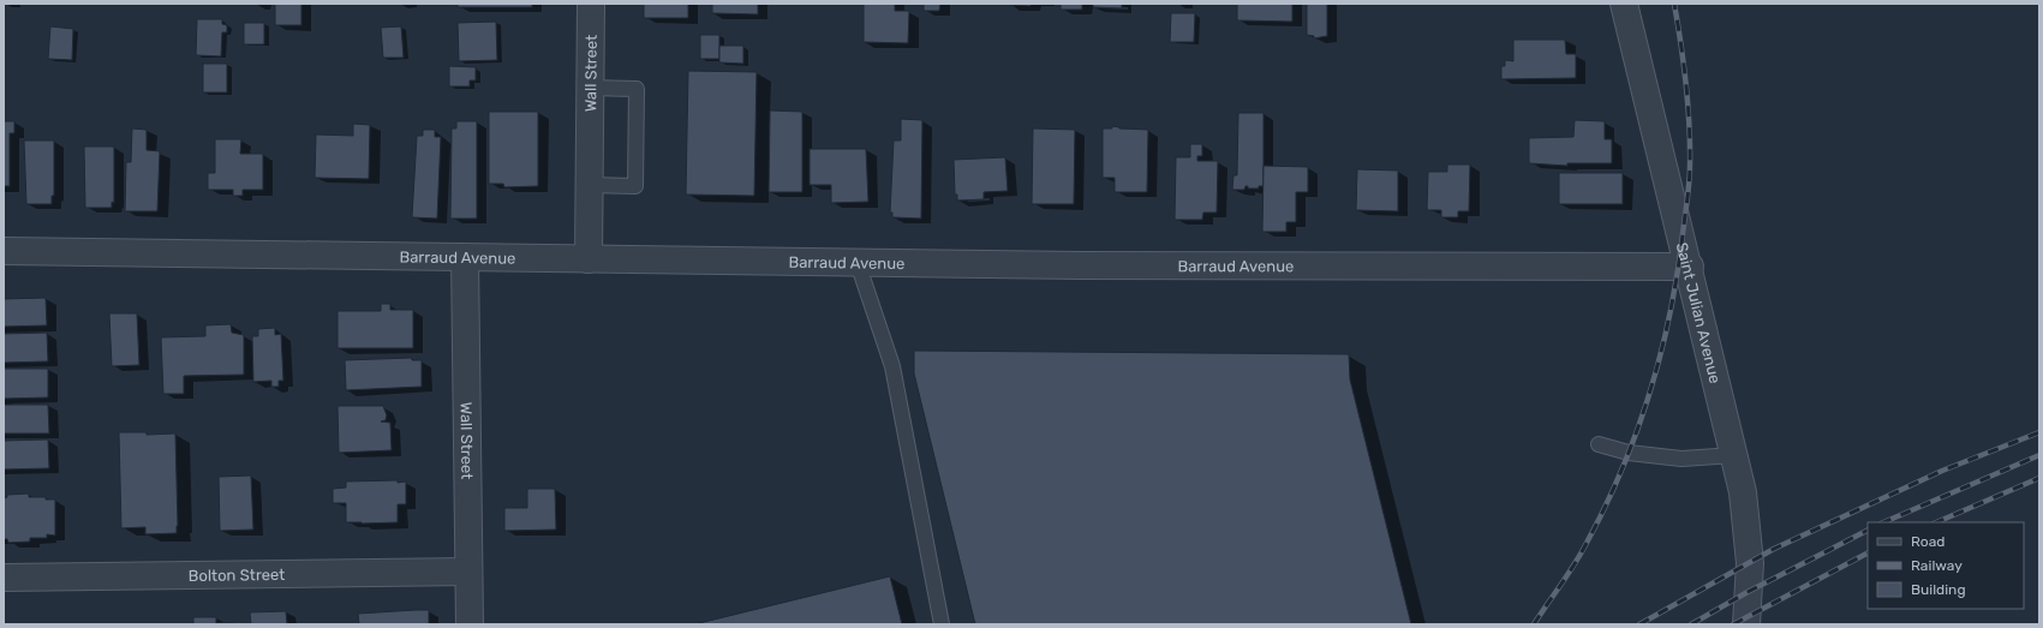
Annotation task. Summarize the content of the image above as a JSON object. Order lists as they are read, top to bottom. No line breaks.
{"streets":{"street":["Wall Street","Barraud Avenue","Saint Julian Avenue","Bolton Street"]},"crossings":[["Wall Street","Barraud Avenue"],["Wall Street","Bolton Street"],["Barraud Avenue","Saint Julian Avenue"]],"legend":["Road","Railway","Building"]}
